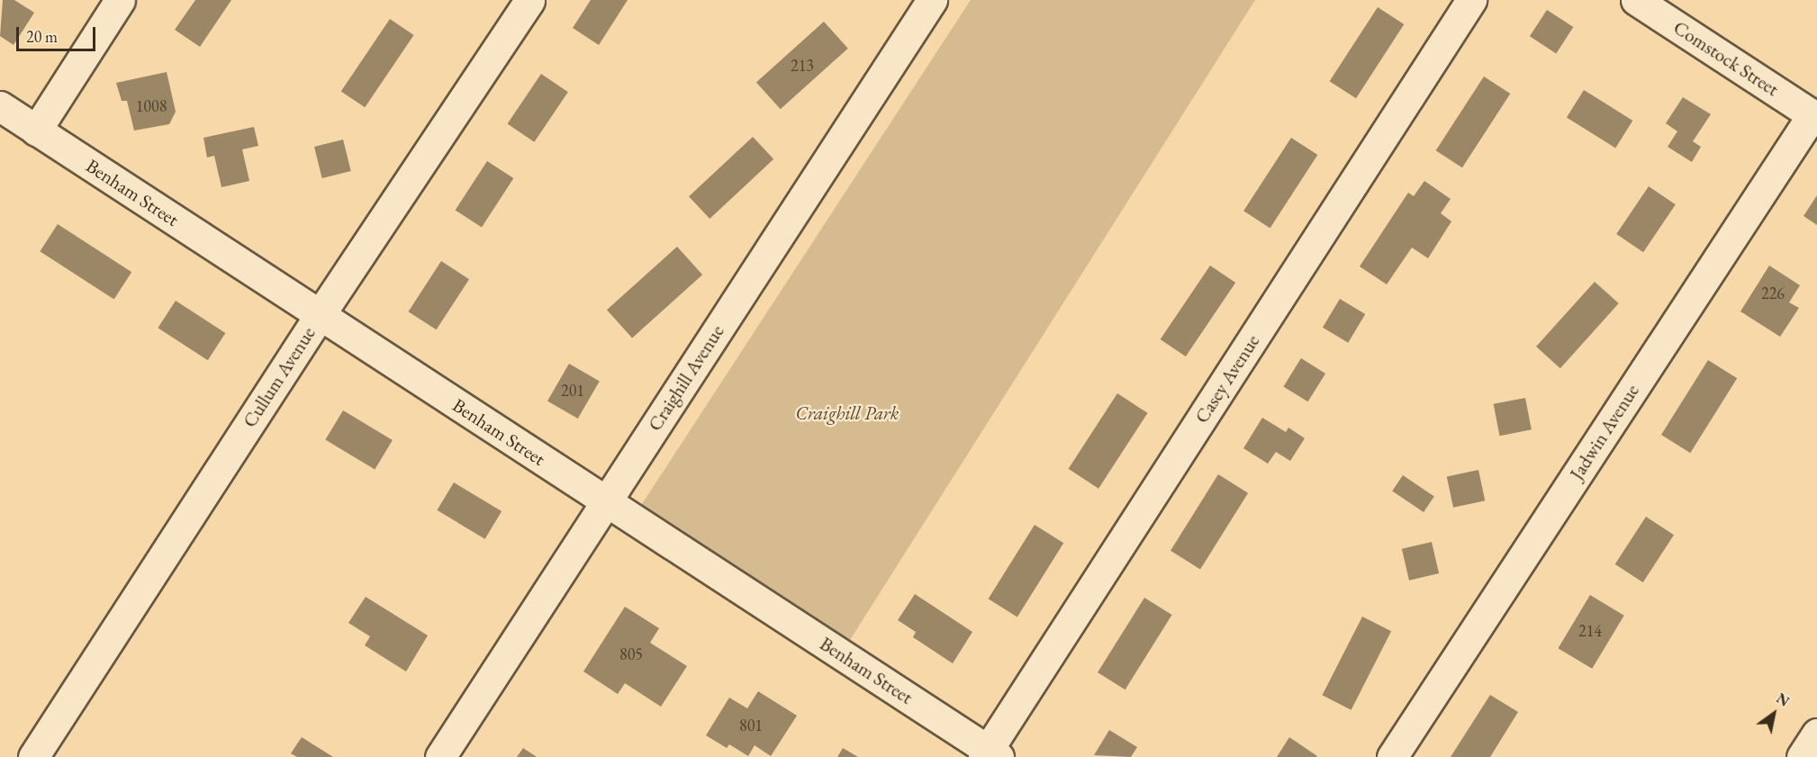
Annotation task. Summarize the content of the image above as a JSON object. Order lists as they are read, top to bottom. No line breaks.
{"streets":{"street":["Comstock Street","Benham Street","Cullum Avenue","Craighill Avenue","Casey Avenue","Jadwin Avenue"]},"crossings":[["Comstock Street","Jadwin Avenue"],["Benham Street","Cullum Avenue"],["Benham Street","Craighill Avenue"],["Benham Street","Casey Avenue"]],"parks":["Craighill Park"],"house_numbers":["213","1008","226","201","214","805","801"],"scale_bar":"20 m","north":"top right"}
